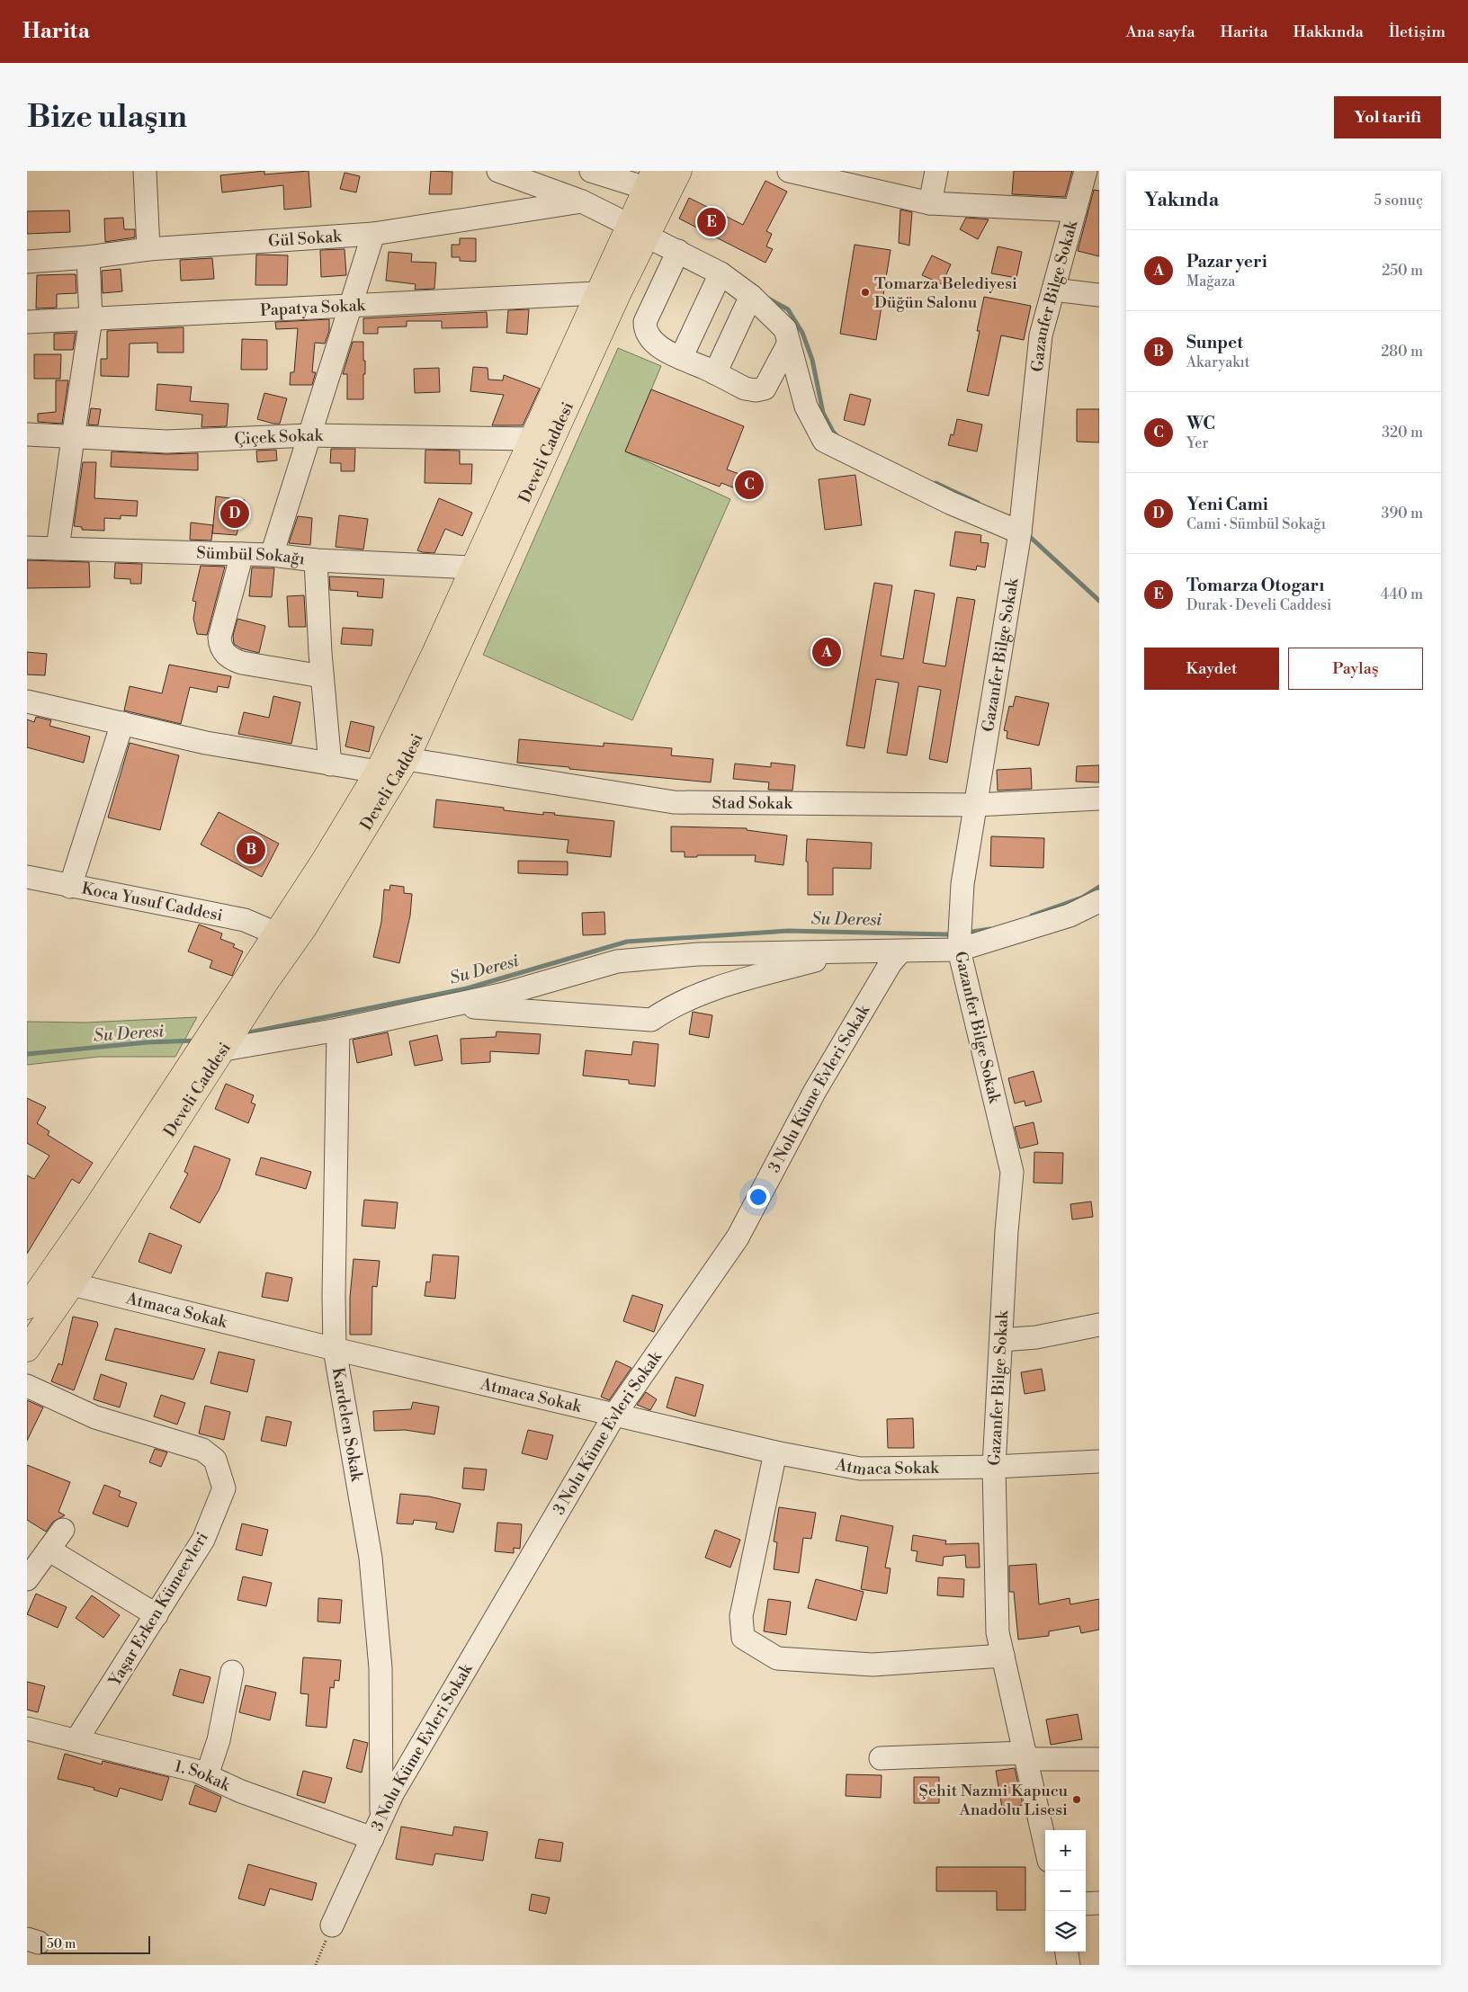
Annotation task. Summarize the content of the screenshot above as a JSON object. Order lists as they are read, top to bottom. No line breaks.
{"streets":{"main road":["Develi Caddesi"],"street":["Gül Sokak","Gazanfer Bilge Sokak","Papatya Sokak","Çiçek Sokak","Sümbül Sokağı","Stad Sokak","Koca Yusuf Caddesi","3 Nolu Küme Evleri Sokak","Atmaca Sokak","Kardelen Sokak","Yaşar Erken Kümeevleri","1. Sokak"]},"crossings":[["Gazanfer Bilge Sokak","Stad Sokak"],["Gazanfer Bilge Sokak","Atmaca Sokak"],["Papatya Sokak","Develi Caddesi"],["Çiçek Sokak","Develi Caddesi"],["Develi Caddesi","Sümbül Sokağı"],["Develi Caddesi","Stad Sokak"],["Develi Caddesi","Koca Yusuf Caddesi"],["Develi Caddesi","Atmaca Sokak"],["3 Nolu Küme Evleri Sokak","Atmaca Sokak"],["3 Nolu Küme Evleri Sokak","Kardelen Sokak"],["3 Nolu Küme Evleri Sokak","1. Sokak"],["Atmaca Sokak","Kardelen Sokak"],["Yaşar Erken Kümeevleri","1. Sokak"]],"water":["Su Deresi"],"places":["Tomarza Belediyesi Düğün Salonu","Şehit Nazmi Kapucu Anadolu Lisesi"],"scale_bar":"50 m","page":{"header":"Harita","nav":["Ana sayfa","Harita","Hakkında","İletişim"],"buttons":["Yol tarifi",["Kaydet","Paylaş"]],"title":"Bize ulaşın","heading":["Yakında","5 sonuç"],"pins":["E","C","D","A","B"],"list":[{"mark":"A","name":"Pazar yeri","note":"Mağaza","value":"250 m"},{"mark":"B","name":"Sunpet","note":"Akaryakıt","value":"280 m"},{"mark":"C","name":"WC","note":"Yer","value":"320 m"},{"mark":"D","name":"Yeni Cami","note":"Cami · Sümbül Sokağı","value":"390 m"},{"mark":"E","name":"Tomarza Otogarı","note":"Durak · Develi Caddesi","value":"440 m"}],"map_buttons":["+","−"],"scale":"50 m"}}
